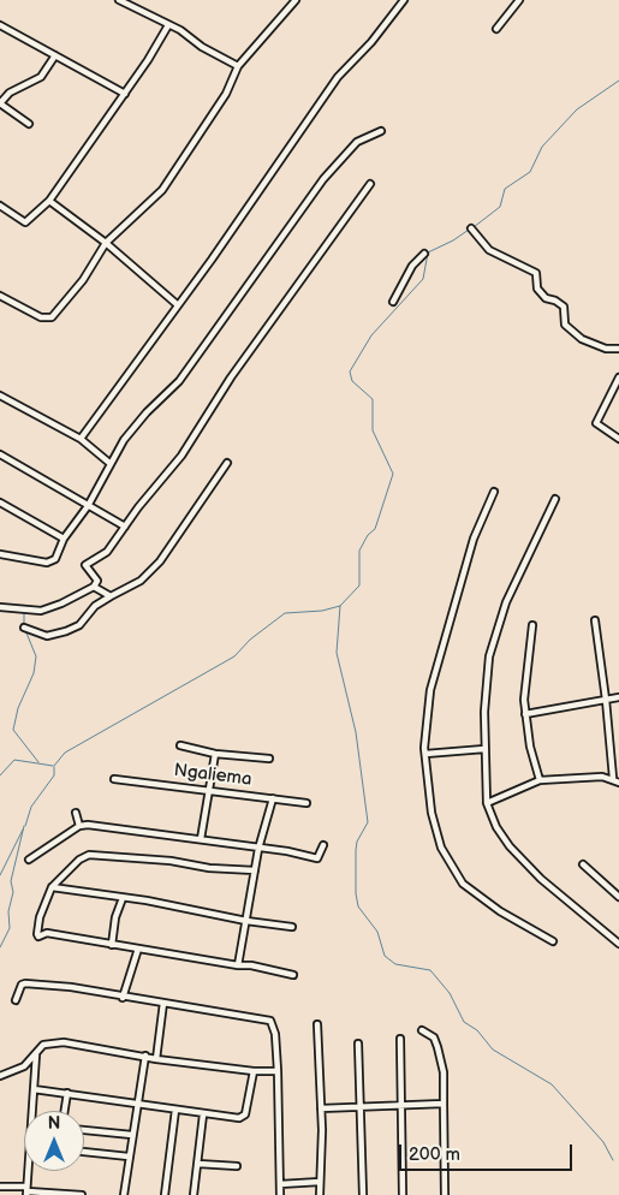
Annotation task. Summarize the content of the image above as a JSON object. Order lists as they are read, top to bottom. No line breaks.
{"streets":{"street":["Ngaliema"]},"scale_bar":"200 m","north":"top"}
